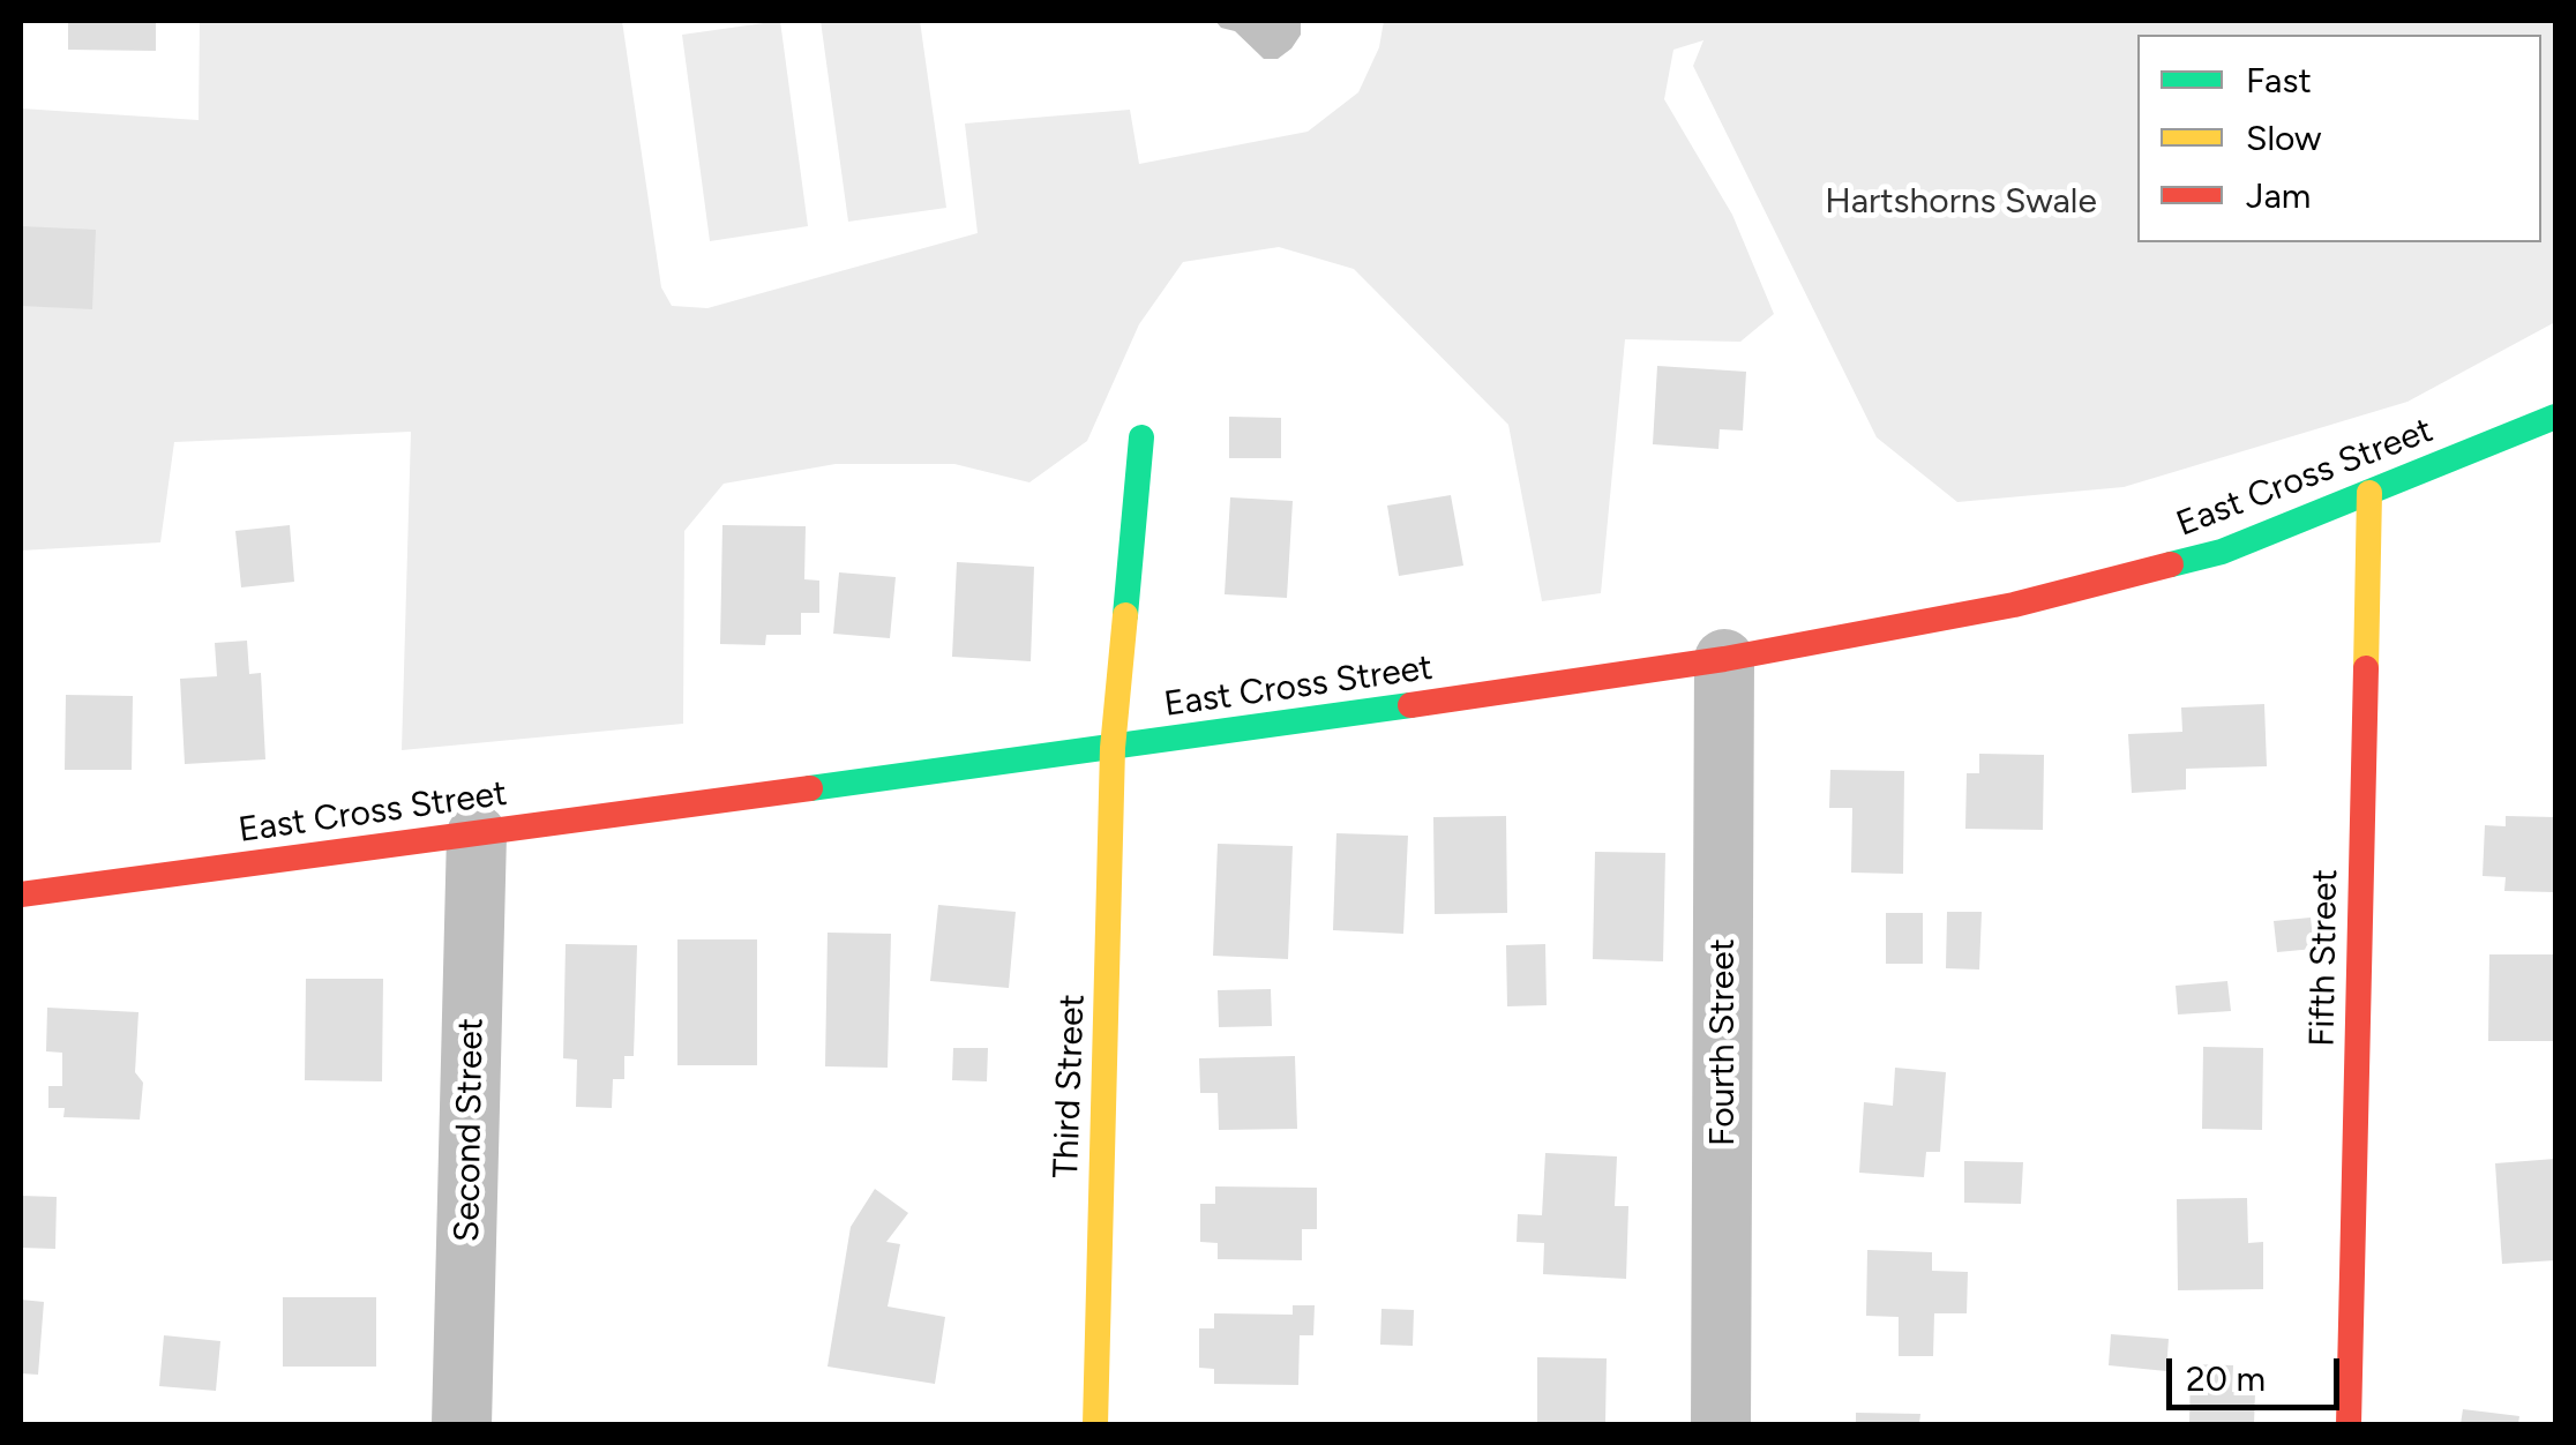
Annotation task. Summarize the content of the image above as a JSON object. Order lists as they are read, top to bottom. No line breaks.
{"streets":{"street":["East Cross Street","Fifth Street","Fourth Street","Third Street","Second Street"]},"crossings":[["East Cross Street","Fifth Street"],["East Cross Street","Fourth Street"],["East Cross Street","Third Street"],["East Cross Street","Second Street"]],"parks":["Hartshorns Swale"],"legend":["Fast","Slow","Jam"],"scale_bar":"20 m"}
